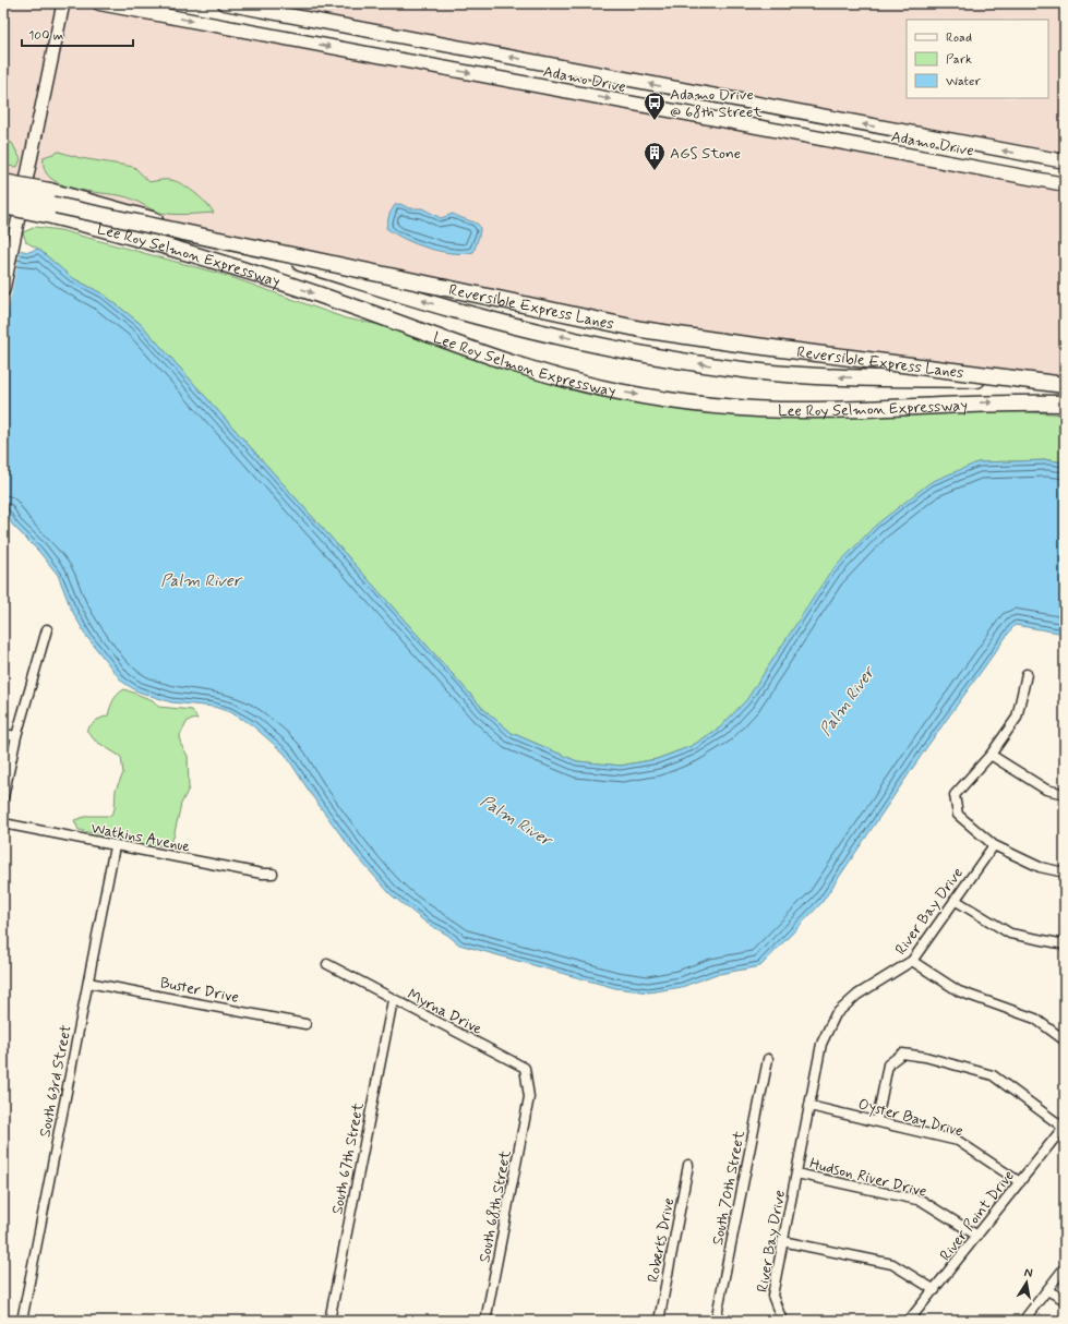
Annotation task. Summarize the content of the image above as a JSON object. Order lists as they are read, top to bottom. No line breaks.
{"streets":{"highway":["Lee Roy Selmon Expressway","Reversible Express Lanes"],"main road":["Adamo Drive"],"street":["Watkins Avenue","River Bay Drive","Buster Drive","Myrna Drive","South 63rd Street","Oyster Bay Drive","South 67th Street","Hudson River Drive","South 70th Street","South 68th Street","River Point Drive","Roberts Drive"]},"crossings":[["Watkins Avenue","South 63rd Street"],["River Bay Drive","Oyster Bay Drive"],["River Bay Drive","Hudson River Drive"],["Buster Drive","South 63rd Street"],["Myrna Drive","South 67th Street"],["Myrna Drive","South 68th Street"],["Oyster Bay Drive","River Point Drive"],["Hudson River Drive","River Point Drive"]],"water":["Palm River"],"places":{"bus stop":["Adamo Drive @ 68th Street"],"building":["AGS Stone"]},"legend":["Road","Park","Water"],"scale_bar":"100 m","north":"top"}
